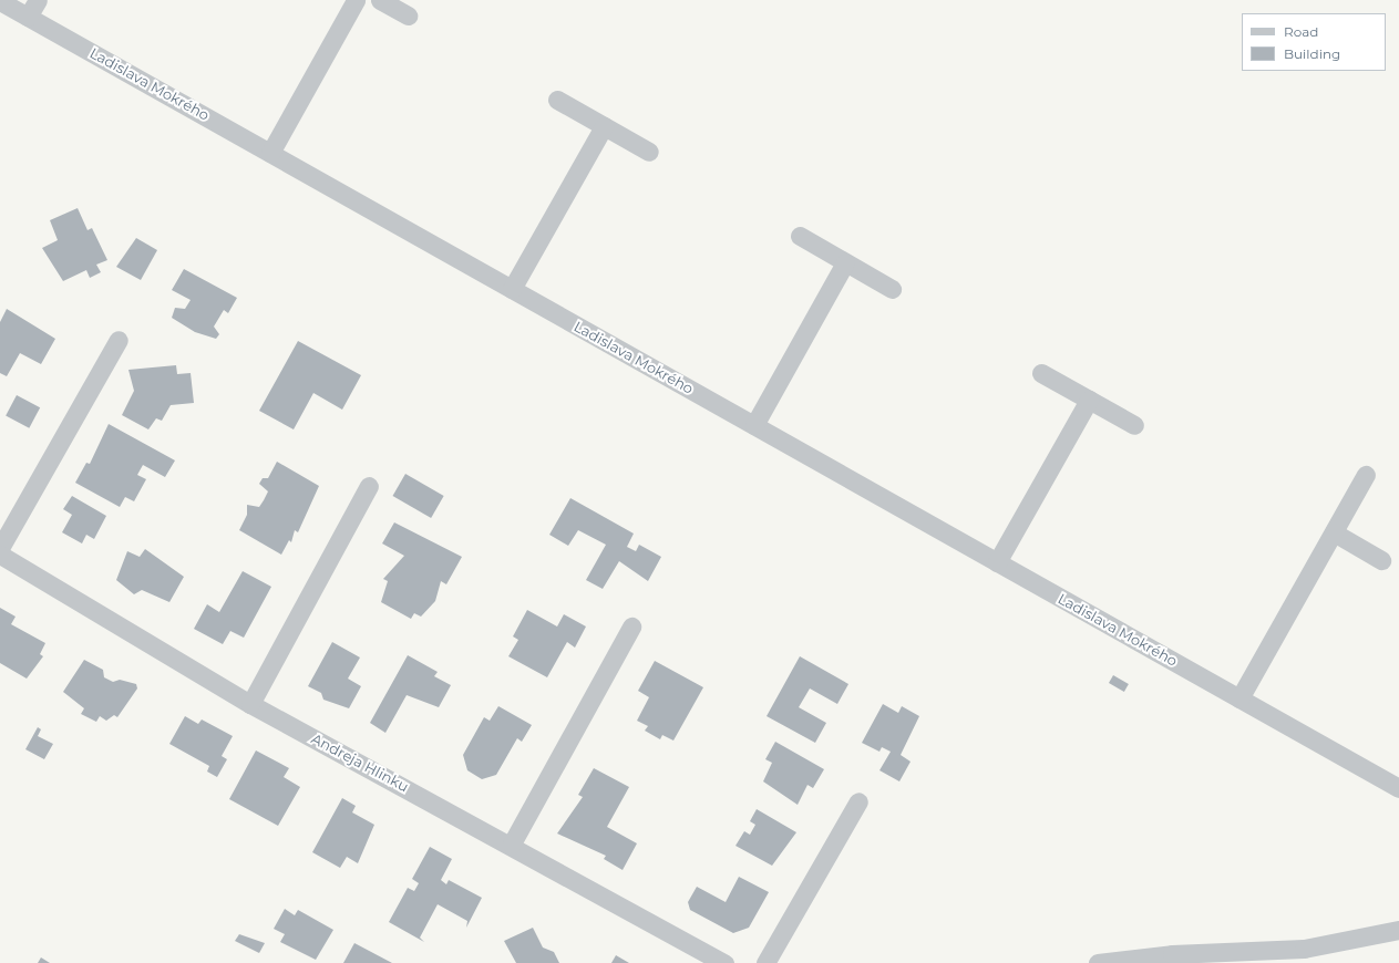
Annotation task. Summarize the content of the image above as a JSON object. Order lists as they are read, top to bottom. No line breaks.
{"streets":{"street":["Ladislava Mokrého","Andreja Hlinku"]},"legend":["Road","Building"]}
